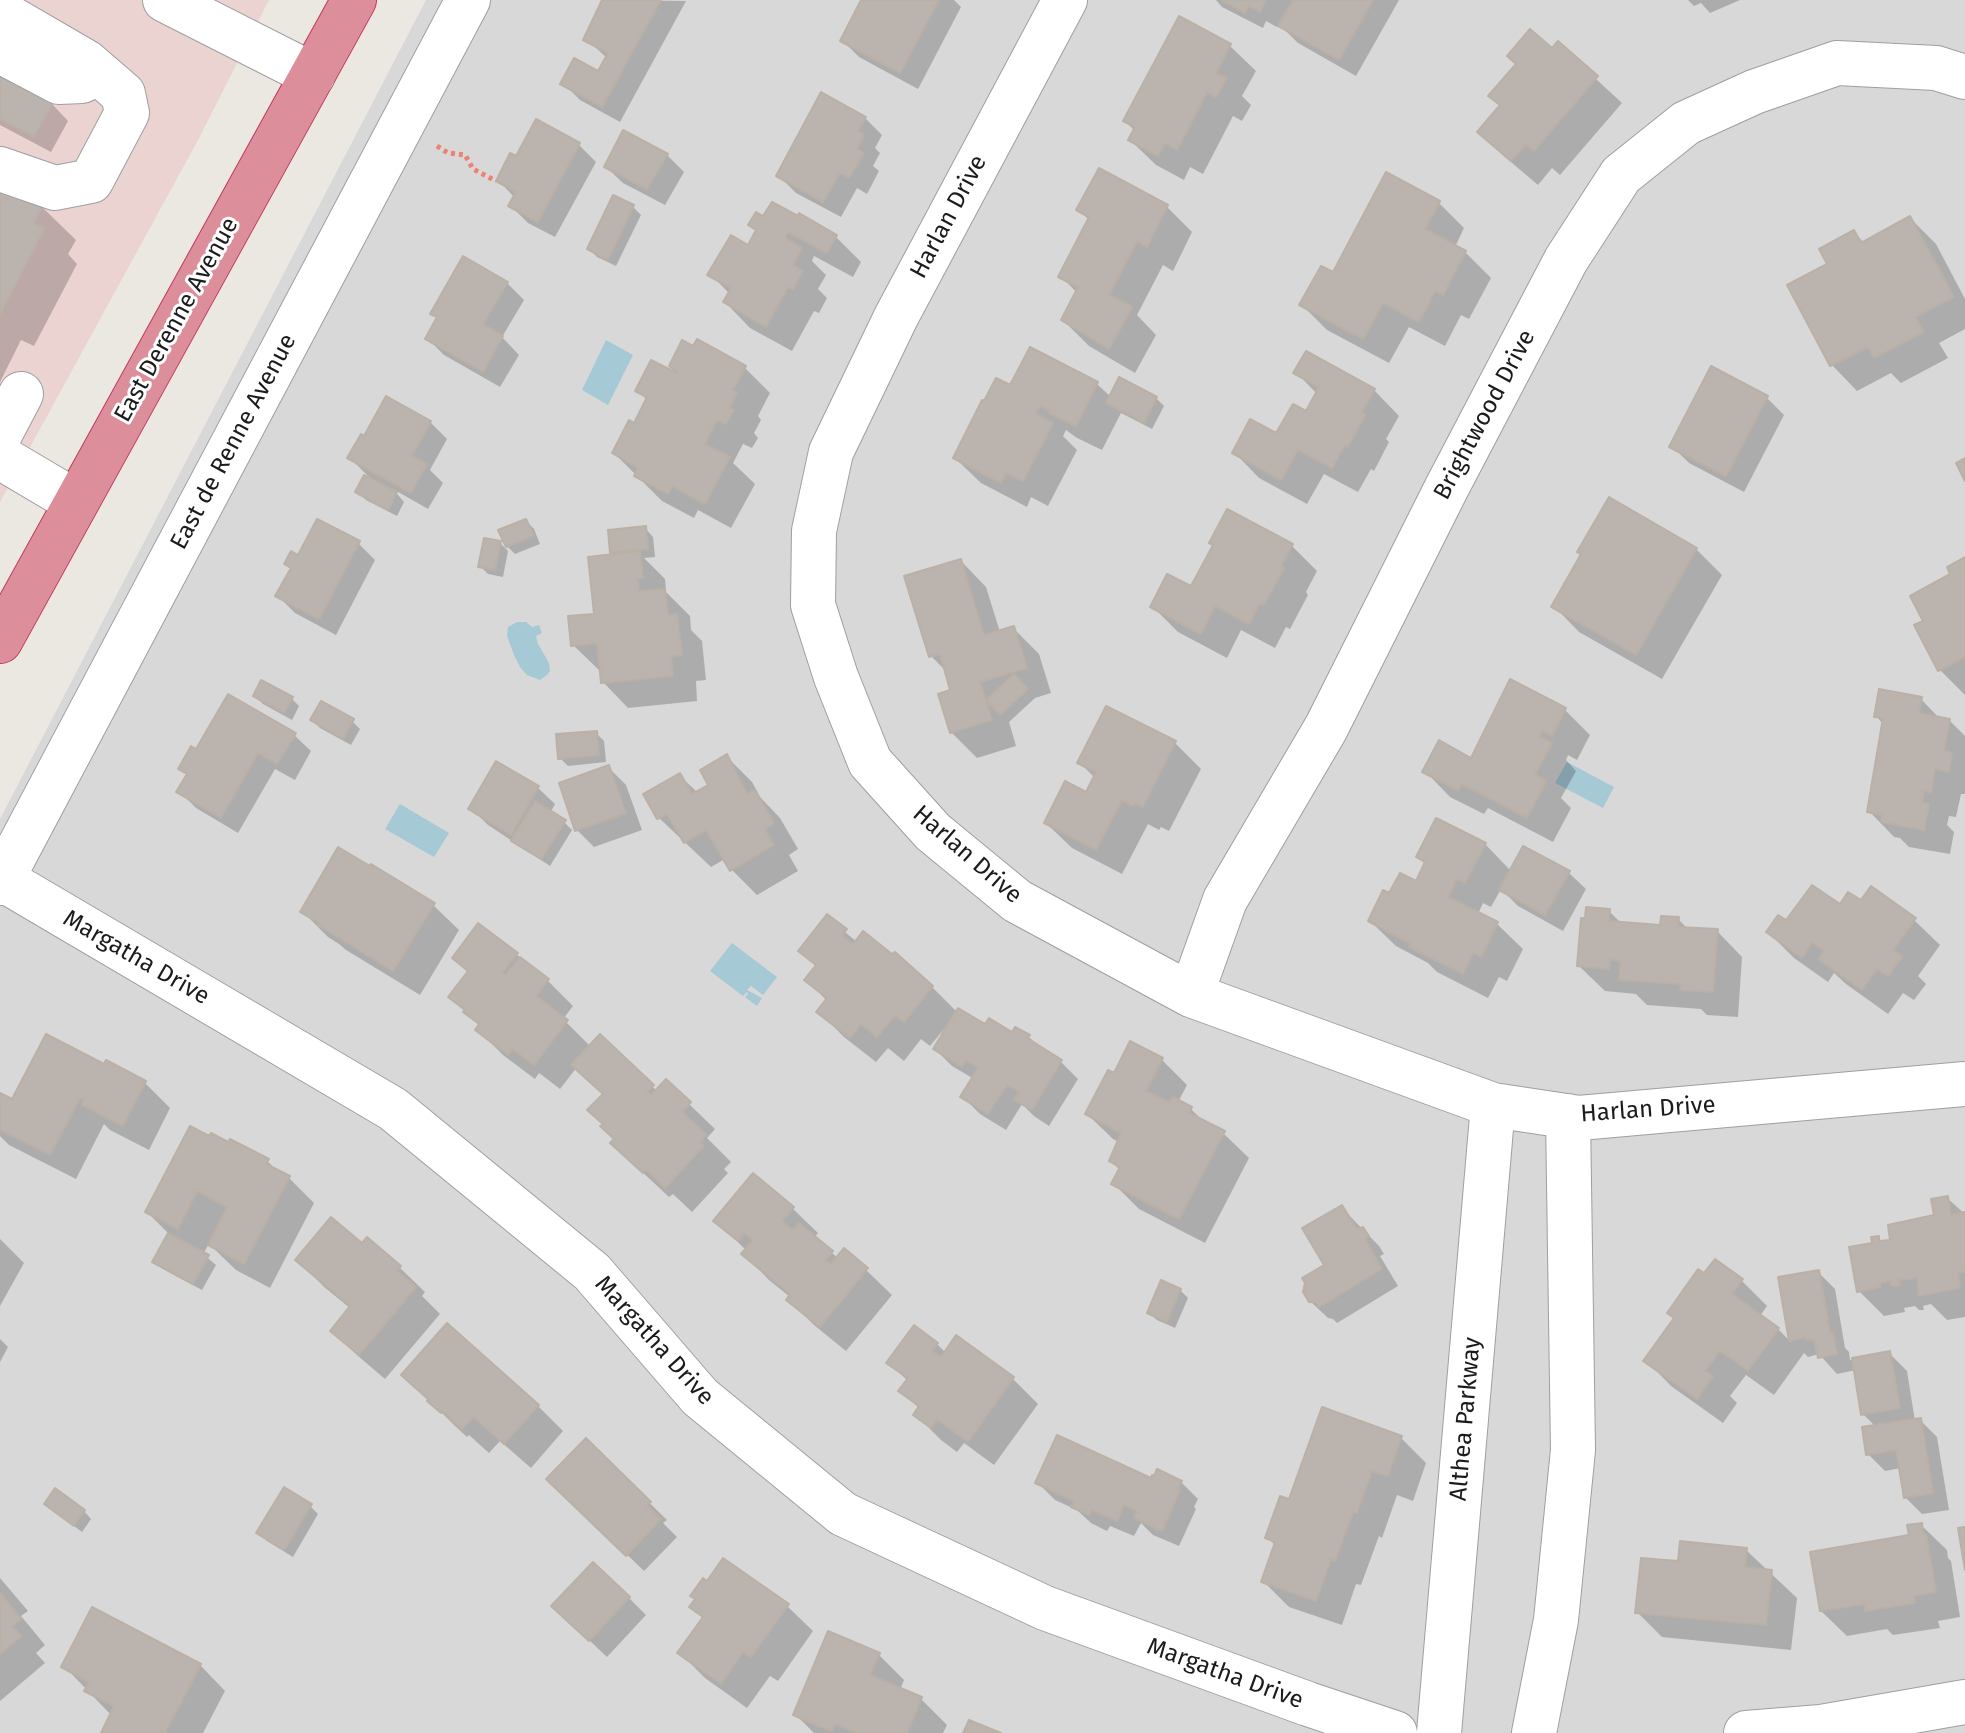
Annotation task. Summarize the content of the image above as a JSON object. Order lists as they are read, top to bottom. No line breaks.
{"streets":{"highway":["East Derenne Avenue"],"street":["Harlan Drive","Brightwood Drive","East de Renne Avenue","Margatha Drive","Althea Parkway"]},"crossings":[["Harlan Drive","Brightwood Drive"],["Harlan Drive","Althea Parkway"],["East de Renne Avenue","Margatha Drive"]]}
